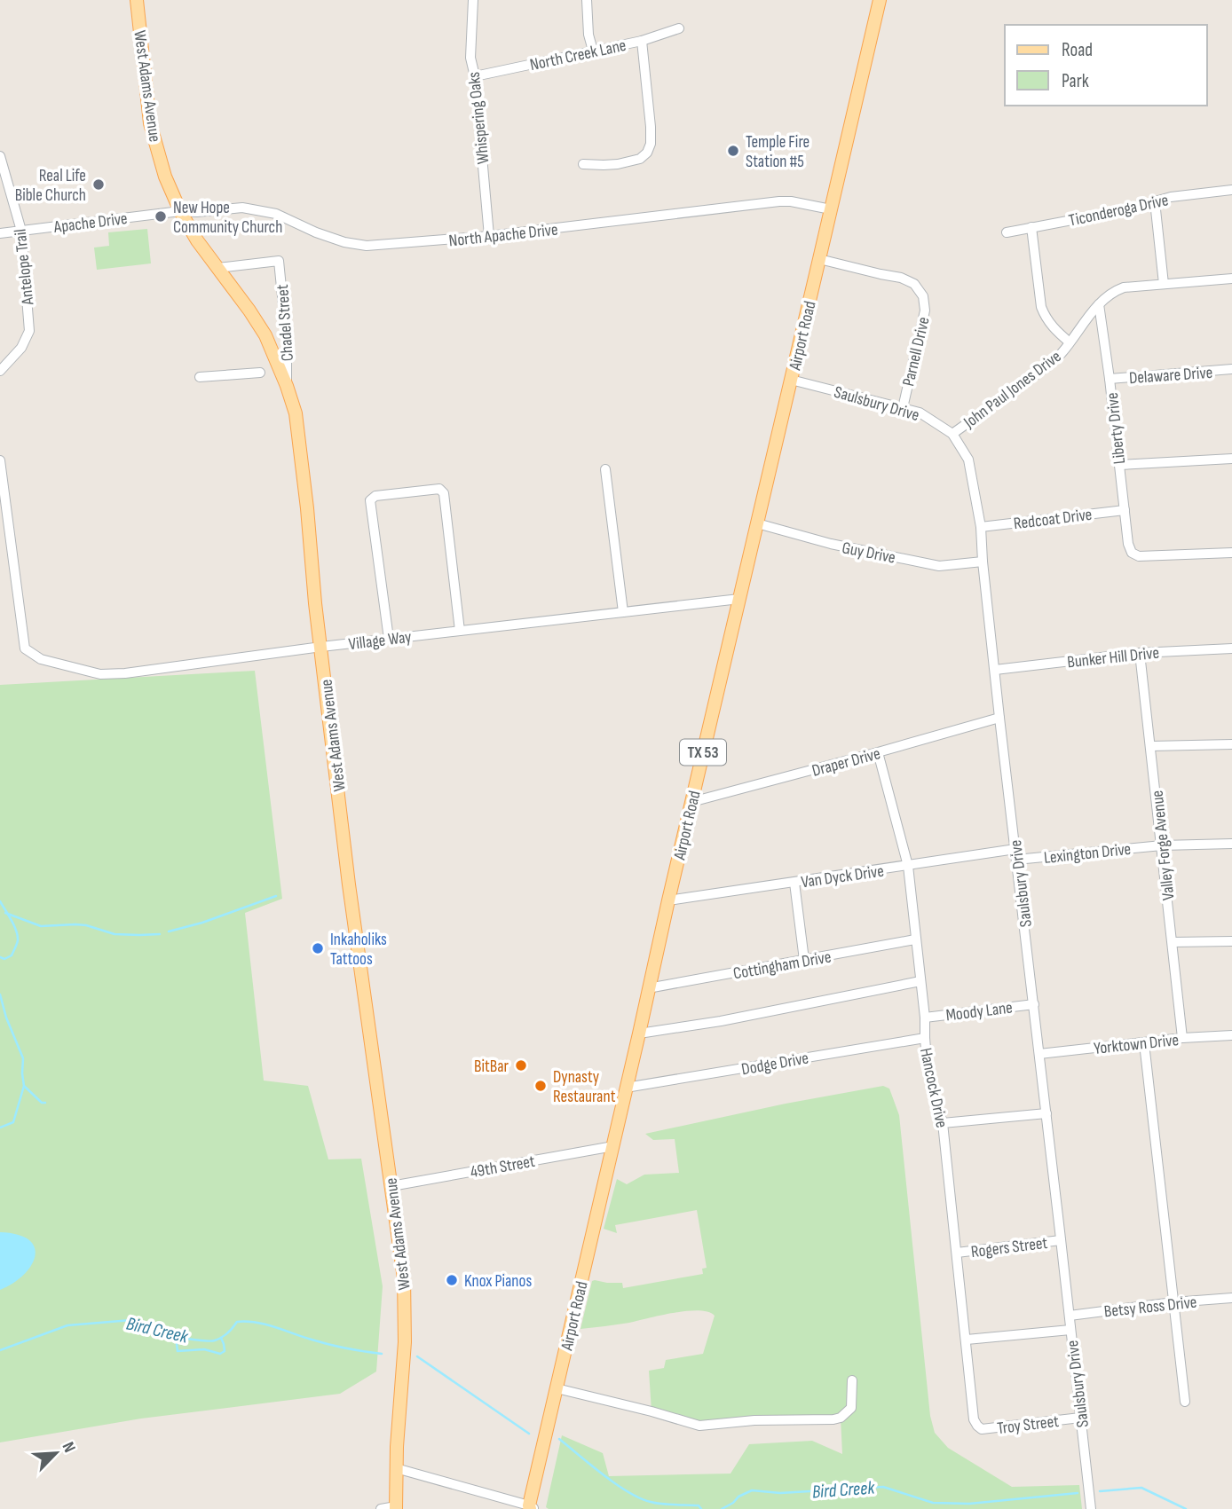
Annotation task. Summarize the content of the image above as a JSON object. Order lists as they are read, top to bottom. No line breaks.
{"streets":{"main road":["West Adams Avenue","Airport Road","TX 53"],"street":["North Creek Lane","Whispering Oaks","Ticonderoga Drive","Apache Drive","North Apache Drive","Antelope Trail","Chadel Street","Parnell Drive","Delaware Drive","John Paul Jones Drive","Saulsbury Drive","Liberty Drive","Redcoat Drive","Guy Drive","Village Way","Bunker Hill Drive","Draper Drive","Valley Forge Avenue","Lexington Drive","Van Dyck Drive","Cottingham Drive","Moody Lane","Yorktown Drive","Dodge Drive","Hancock Drive","49th Street","Rogers Street","Betsy Ross Drive","Troy Street"]},"crossings":[["North Creek Lane","Whispering Oaks"],["West Adams Avenue","Apache Drive"],["West Adams Avenue","North Apache Drive"],["West Adams Avenue","Chadel Street"],["West Adams Avenue","Village Way"],["West Adams Avenue","49th Street"],["Whispering Oaks","North Apache Drive"],["Apache Drive","North Apache Drive"],["Apache Drive","Antelope Trail"],["North Apache Drive","Airport Road"],["Airport Road","Parnell Drive"],["Airport Road","Saulsbury Drive"],["Airport Road","Guy Drive"],["Airport Road","Village Way"],["Airport Road","Draper Drive"],["Airport Road","Van Dyck Drive"],["Airport Road","Cottingham Drive"],["Airport Road","Dodge Drive"],["Airport Road","49th Street"],["Parnell Drive","Saulsbury Drive"],["Delaware Drive","Liberty Drive"],["John Paul Jones Drive","Saulsbury Drive"],["John Paul Jones Drive","Liberty Drive"],["Saulsbury Drive","Redcoat Drive"],["Saulsbury Drive","Guy Drive"],["Saulsbury Drive","Bunker Hill Drive"],["Saulsbury Drive","Draper Drive"],["Saulsbury Drive","Lexington Drive"],["Saulsbury Drive","Van Dyck Drive"],["Saulsbury Drive","Moody Lane"],["Saulsbury Drive","Yorktown Drive"],["Saulsbury Drive","Rogers Street"],["Saulsbury Drive","Betsy Ross Drive"],["Saulsbury Drive","Troy Street"],["Liberty Drive","Redcoat Drive"],["Bunker Hill Drive","Valley Forge Avenue"],["Draper Drive","Hancock Drive"],["Valley Forge Avenue","Lexington Drive"],["Valley Forge Avenue","Yorktown Drive"],["Lexington Drive","Van Dyck Drive"],["Van Dyck Drive","Hancock Drive"],["Cottingham Drive","Hancock Drive"],["Moody Lane","Hancock Drive"],["Dodge Drive","Hancock Drive"],["Hancock Drive","Rogers Street"],["Hancock Drive","Troy Street"]],"water":["Bird Creek"],"places":["Temple Fire Station #5","Real Life Bible Church","New Hope Community Church","Inkaholiks Tattoos","BitBar","Dynasty Restaurant","Knox Pianos"],"legend":["Road","Park"],"north":"top right"}
